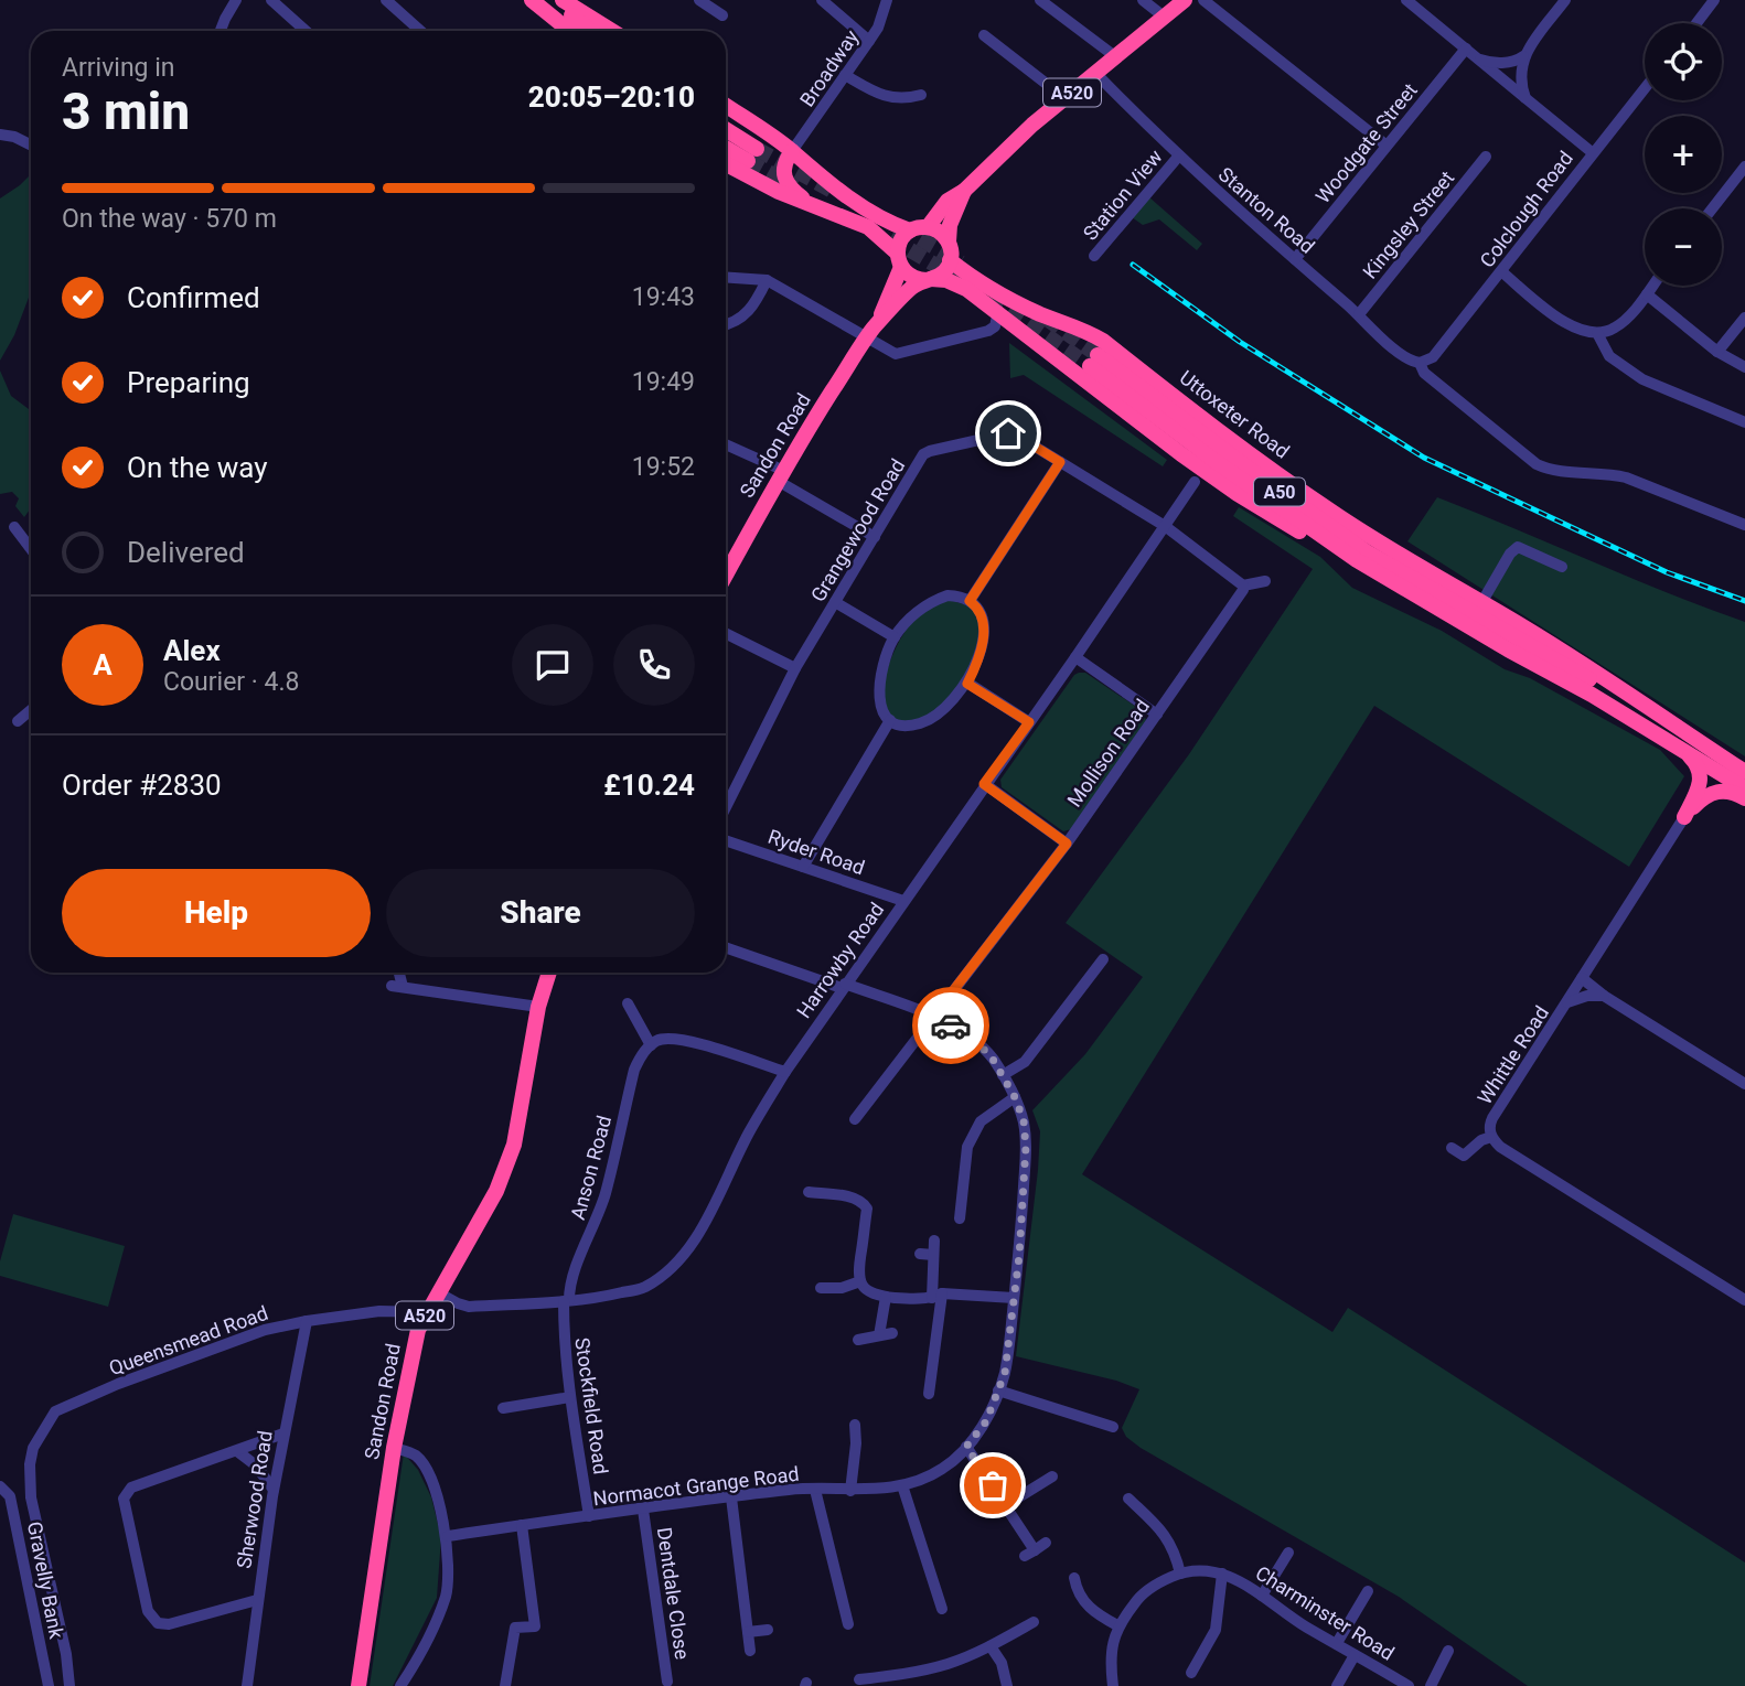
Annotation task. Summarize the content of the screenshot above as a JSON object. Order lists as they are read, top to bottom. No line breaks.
{"streets":{"highway":["A520","Uttoxeter Road","Sandon Road","A50"],"street":["Broadway","Woodgate Street","Station View","Colclough Road","Stanton Road","Kingsley Street","Grangewood Road","Mollison Road","Ryder Road","Harrowby Road","Whittle Road","Anson Road","Queensmead Road","Stockfield Road","Normacot Grange Road","Sherwood Road","Gravelly Bank","Dentdale Close","Charminster Road"]},"crossings":[["A520","Stanton Road"],["A520","Uttoxeter Road"],["A520","Sandon Road"],["Woodgate Street","Stanton Road"],["Station View","Stanton Road"],["Colclough Road","Stanton Road"],["Stanton Road","Kingsley Street"],["Uttoxeter Road","Sandon Road"],["Uttoxeter Road","A50"],["Sandon Road","Harrowby Road"],["Sandon Road","Queensmead Road"],["Grangewood Road","Harrowby Road"],["Mollison Road","Normacot Grange Road"],["Ryder Road","Harrowby Road"],["Harrowby Road","Anson Road"],["Harrowby Road","Stockfield Road"],["Harrowby Road","Normacot Grange Road"],["Anson Road","Stockfield Road"],["Queensmead Road","Sherwood Road"],["Stockfield Road","Normacot Grange Road"],["Normacot Grange Road","Dentdale Close"]],"page":{"map_buttons":["+","−"],"heading":["3 min","Arriving in","20:05–20:10"],"panel":["Alex","Courier · 4.8","Order #2830","£10.24"],"bar":"On the way · 570 m","list":[["Confirmed","19:43"],["Preparing","19:49"],["On the way","19:52"],"Delivered"],"round":"A","buttons":["Help","Share"]}}
